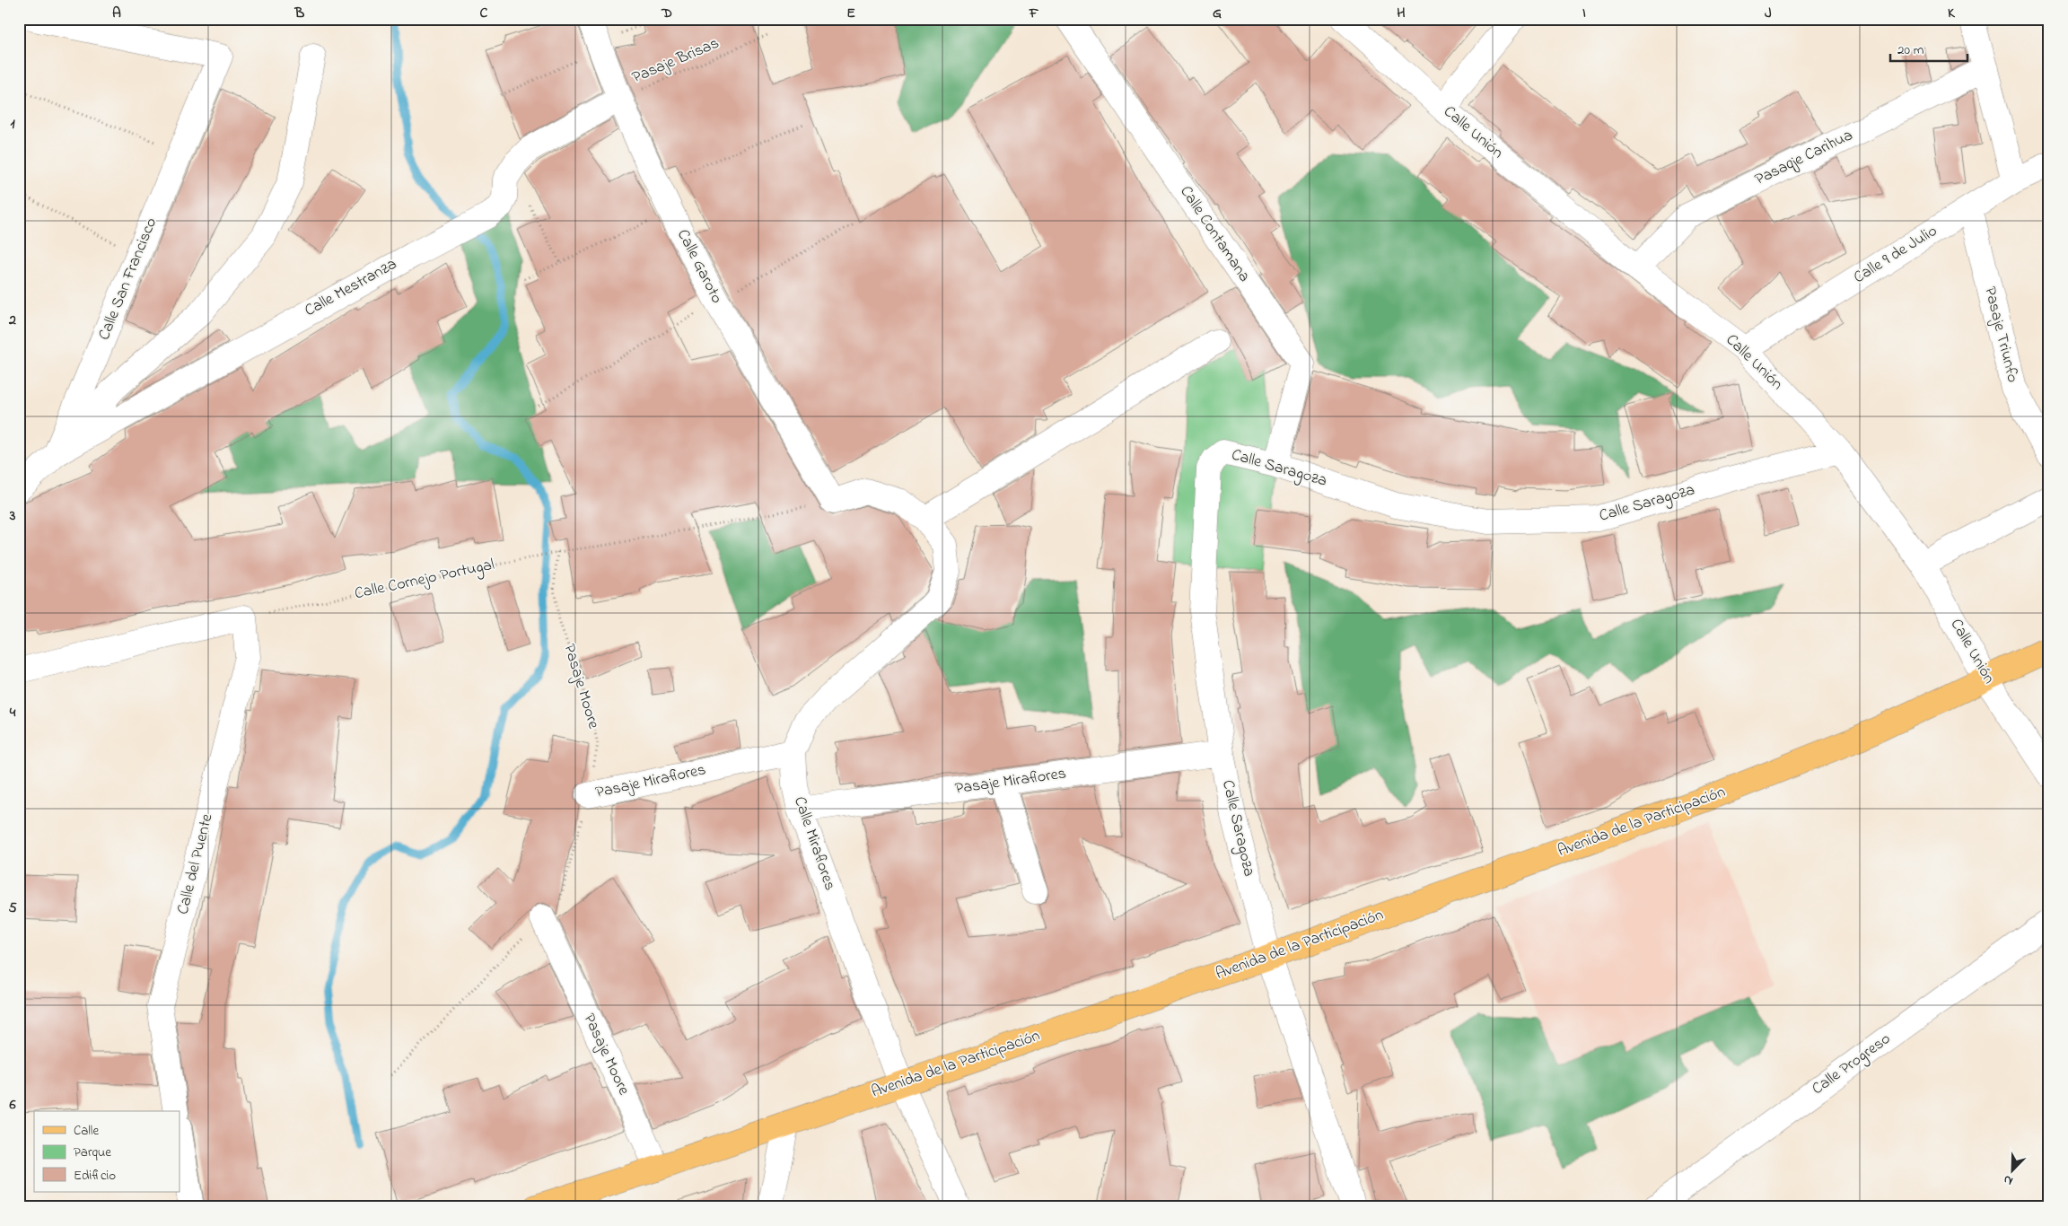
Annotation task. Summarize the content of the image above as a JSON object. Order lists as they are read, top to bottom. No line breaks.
{"streets":{"main road":["Avenida de la Participación"],"street":["Calle Unión","Pasaqje Carihua","Calle Contamana","Calle 9 de Julio","Calle Garoto","Calle San Francisco","Calle Mestranza","Pasaje Triunfo","Calle Saragoza","Pasaje Moore","Pasaje Miraflores","Calle Miraflores","Calle del Puente","Calle Progreso"],"path":["Pasaje Brisas","Calle Cornejo Portugal"]},"crossings":[["Pasaje Brisas","Calle Garoto"],["Pasaje Brisas","Calle Mestranza"],["Calle Unión","Pasaqje Carihua"],["Calle Unión","Calle 9 de Julio"],["Calle Unión","Calle Saragoza"],["Calle Unión","Avenida de la Participación"],["Calle Contamana","Calle Saragoza"],["Calle 9 de Julio","Pasaje Triunfo"],["Calle Garoto","Calle Mestranza"],["Calle Garoto","Calle Cornejo Portugal"],["Calle Garoto","Calle Miraflores"],["Calle San Francisco","Calle Mestranza"],["Calle Saragoza","Pasaje Miraflores"],["Calle Saragoza","Avenida de la Participación"],["Calle Cornejo Portugal","Pasaje Moore"],["Calle Cornejo Portugal","Calle Miraflores"],["Calle Cornejo Portugal","Calle del Puente"],["Pasaje Moore","Pasaje Miraflores"],["Pasaje Moore","Avenida de la Participación"],["Pasaje Miraflores","Calle Miraflores"],["Avenida de la Participación","Calle Miraflores"]],"legend":["Calle","Parque","Edificio"],"scale_bar":"20 m","north":"bottom left","grid":{"columns":["A","B","C","D","E","F","G","H","I","J","K"],"rows":["1","2","3","4","5","6"]}}
